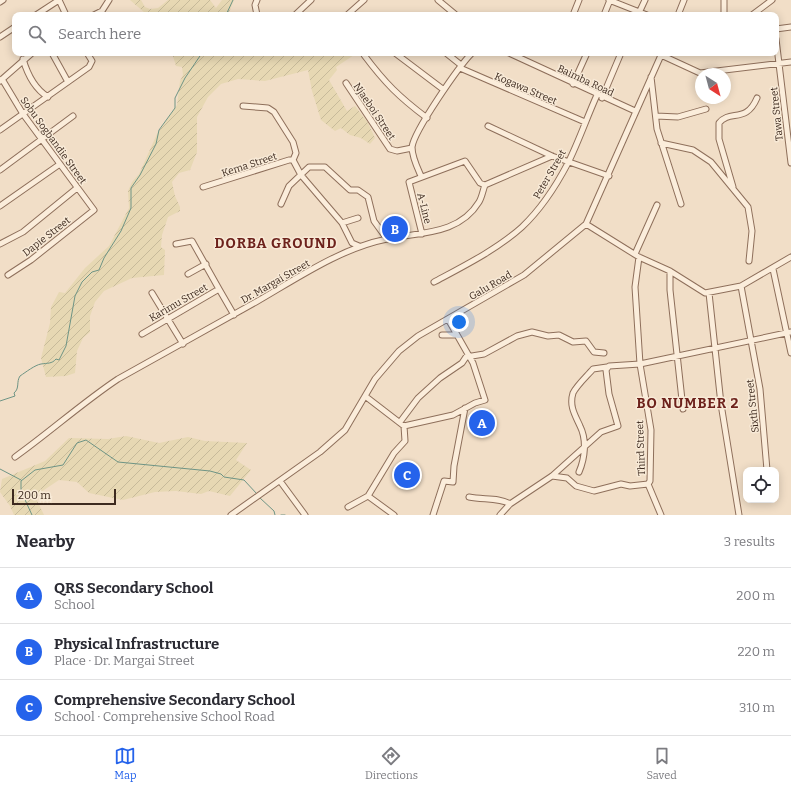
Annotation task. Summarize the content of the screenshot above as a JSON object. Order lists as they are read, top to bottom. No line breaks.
{"streets":{"street":["Baimba Road","Kogawa Street","Njaeboi Street","Tawa Street","Sobu Sogbandie Street","Kema Street","Peter Street","A-Line","Dapie Street","Dr. Margai Street","Galu Road","Karimu Street","Sixth Street","Third Street"]},"crossings":[["Baimba Road","Peter Street"],["Baimba Road","Galu Road"],["Kogawa Street","Peter Street"],["Sobu Sogbandie Street","Dapie Street"],["A-Line","Dr. Margai Street"],["Dr. Margai Street","Karimu Street"]],"districts":["DORBA GROUND","BO NUMBER 2"],"scale_bar":"200 m","north":"bottom right","page":{"search":"Search here","pins":["B","A","C"],"scale":"200 m","heading":["Nearby","3 results"],"list":[{"mark":"A","name":"QRS Secondary School","note":"School","value":"200 m"},{"mark":"B","name":"Physical Infrastructure","note":"Place · Dr. Margai Street","value":"220 m"},{"mark":"C","name":"Comprehensive Secondary School","note":"School · Comprehensive School Road","value":"310 m"}],"nav":["Map","Directions","Saved"]}}
